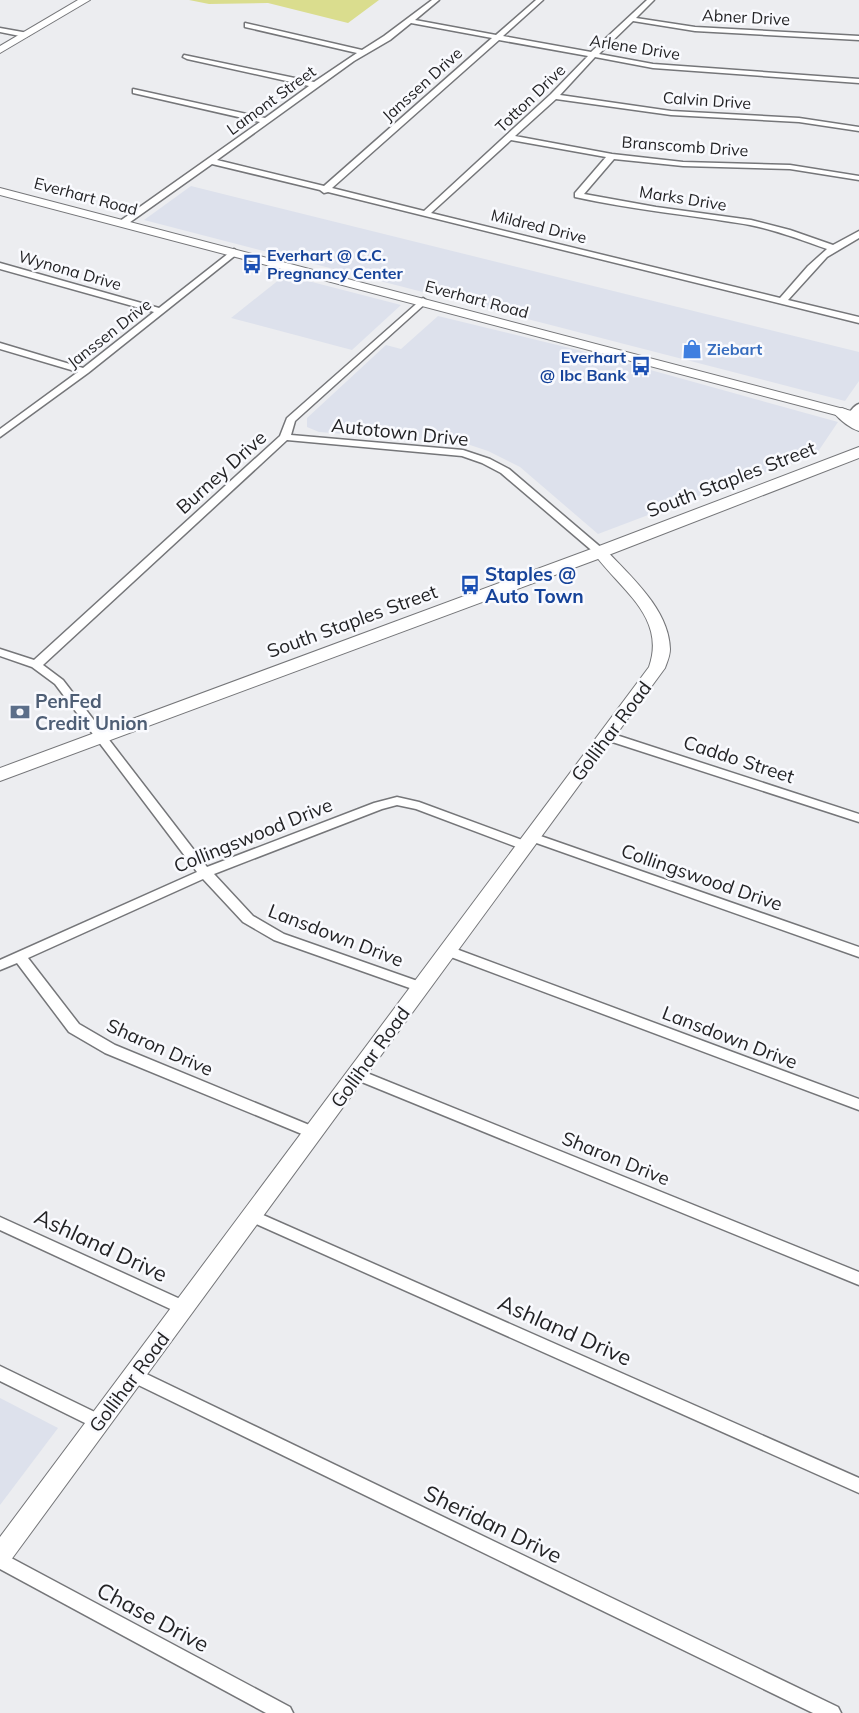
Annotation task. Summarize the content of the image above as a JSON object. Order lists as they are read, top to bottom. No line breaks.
{"streets":{"main road":["Everhart Road","South Staples Street","Gollihar Road"],"street":["Abner Drive","Arlene Drive","Janssen Drive","Totton Drive","Lamont Street","Calvin Drive","Branscomb Drive","Marks Drive","Mildred Drive","Wynona Drive","Autotown Drive","Burney Drive","Caddo Street","Collingswood Drive","Lansdown Drive","Sharon Drive","Ashland Drive","Sheridan Drive","Chase Drive"]},"crossings":[["Abner Drive","Totton Drive"],["Arlene Drive","Janssen Drive"],["Arlene Drive","Totton Drive"],["Arlene Drive","Lamont Street"],["Janssen Drive","Everhart Road"],["Janssen Drive","Mildred Drive"],["Janssen Drive","Wynona Drive"],["Totton Drive","Calvin Drive"],["Totton Drive","Branscomb Drive"],["Totton Drive","Mildred Drive"],["Lamont Street","Everhart Road"],["Lamont Street","Mildred Drive"],["Branscomb Drive","Marks Drive"],["Everhart Road","Burney Drive"],["Autotown Drive","Burney Drive"],["Autotown Drive","South Staples Street"],["Autotown Drive","Gollihar Road"],["Burney Drive","Lansdown Drive"],["South Staples Street","Gollihar Road"],["South Staples Street","Lansdown Drive"],["Gollihar Road","Caddo Street"],["Gollihar Road","Collingswood Drive"],["Gollihar Road","Lansdown Drive"],["Gollihar Road","Sharon Drive"],["Gollihar Road","Ashland Drive"],["Gollihar Road","Sheridan Drive"],["Gollihar Road","Chase Drive"],["Collingswood Drive","Lansdown Drive"],["Collingswood Drive","Sharon Drive"]],"places":{"bus stop":["Everhart @ C.C. Pregnancy Center","Everhart @ Ibc Bank","Staples @ Auto Town"],"shop":["Ziebart"],"bank":["PenFed Credit Union"]}}
